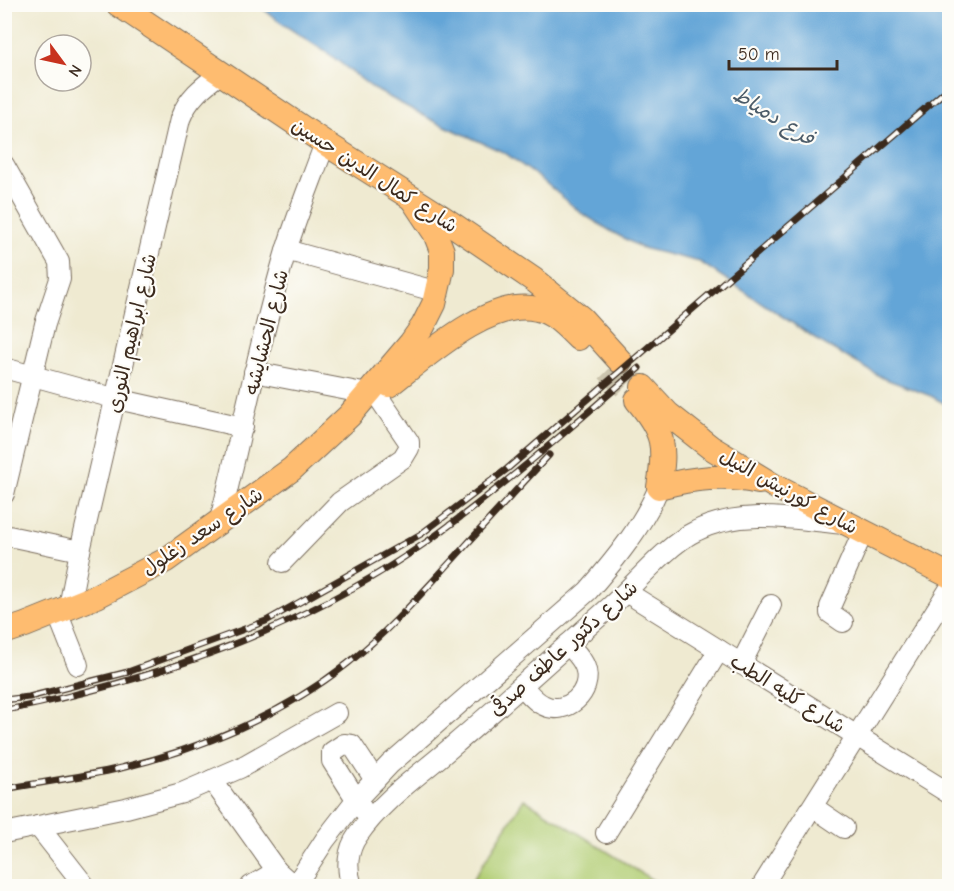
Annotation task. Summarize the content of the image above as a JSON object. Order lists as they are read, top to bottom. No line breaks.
{"streets":{"main road":["شارع كمال الدين حسين","شارع كورنيش النيل","شارع سعد زغلول","شارع دكتور عاطف صدقى"],"street":["شارع الحشايشه","شارع ابراهيم النورى","شارع كليه الطب"]},"crossings":[["شارع كمال الدين حسين","شارع الحشايشه"],["شارع كمال الدين حسين","شارع ابراهيم النورى"],["شارع كمال الدين حسين","شارع سعد زغلول"],["شارع الحشايشه","شارع سعد زغلول"],["شارع ابراهيم النورى","شارع سعد زغلول"],["شارع كورنيش النيل","شارع دكتور عاطف صدقى"],["شارع دكتور عاطف صدقى","شارع كليه الطب"]],"water":["فرع دمياط"],"scale_bar":"50 m","north":"bottom right"}
